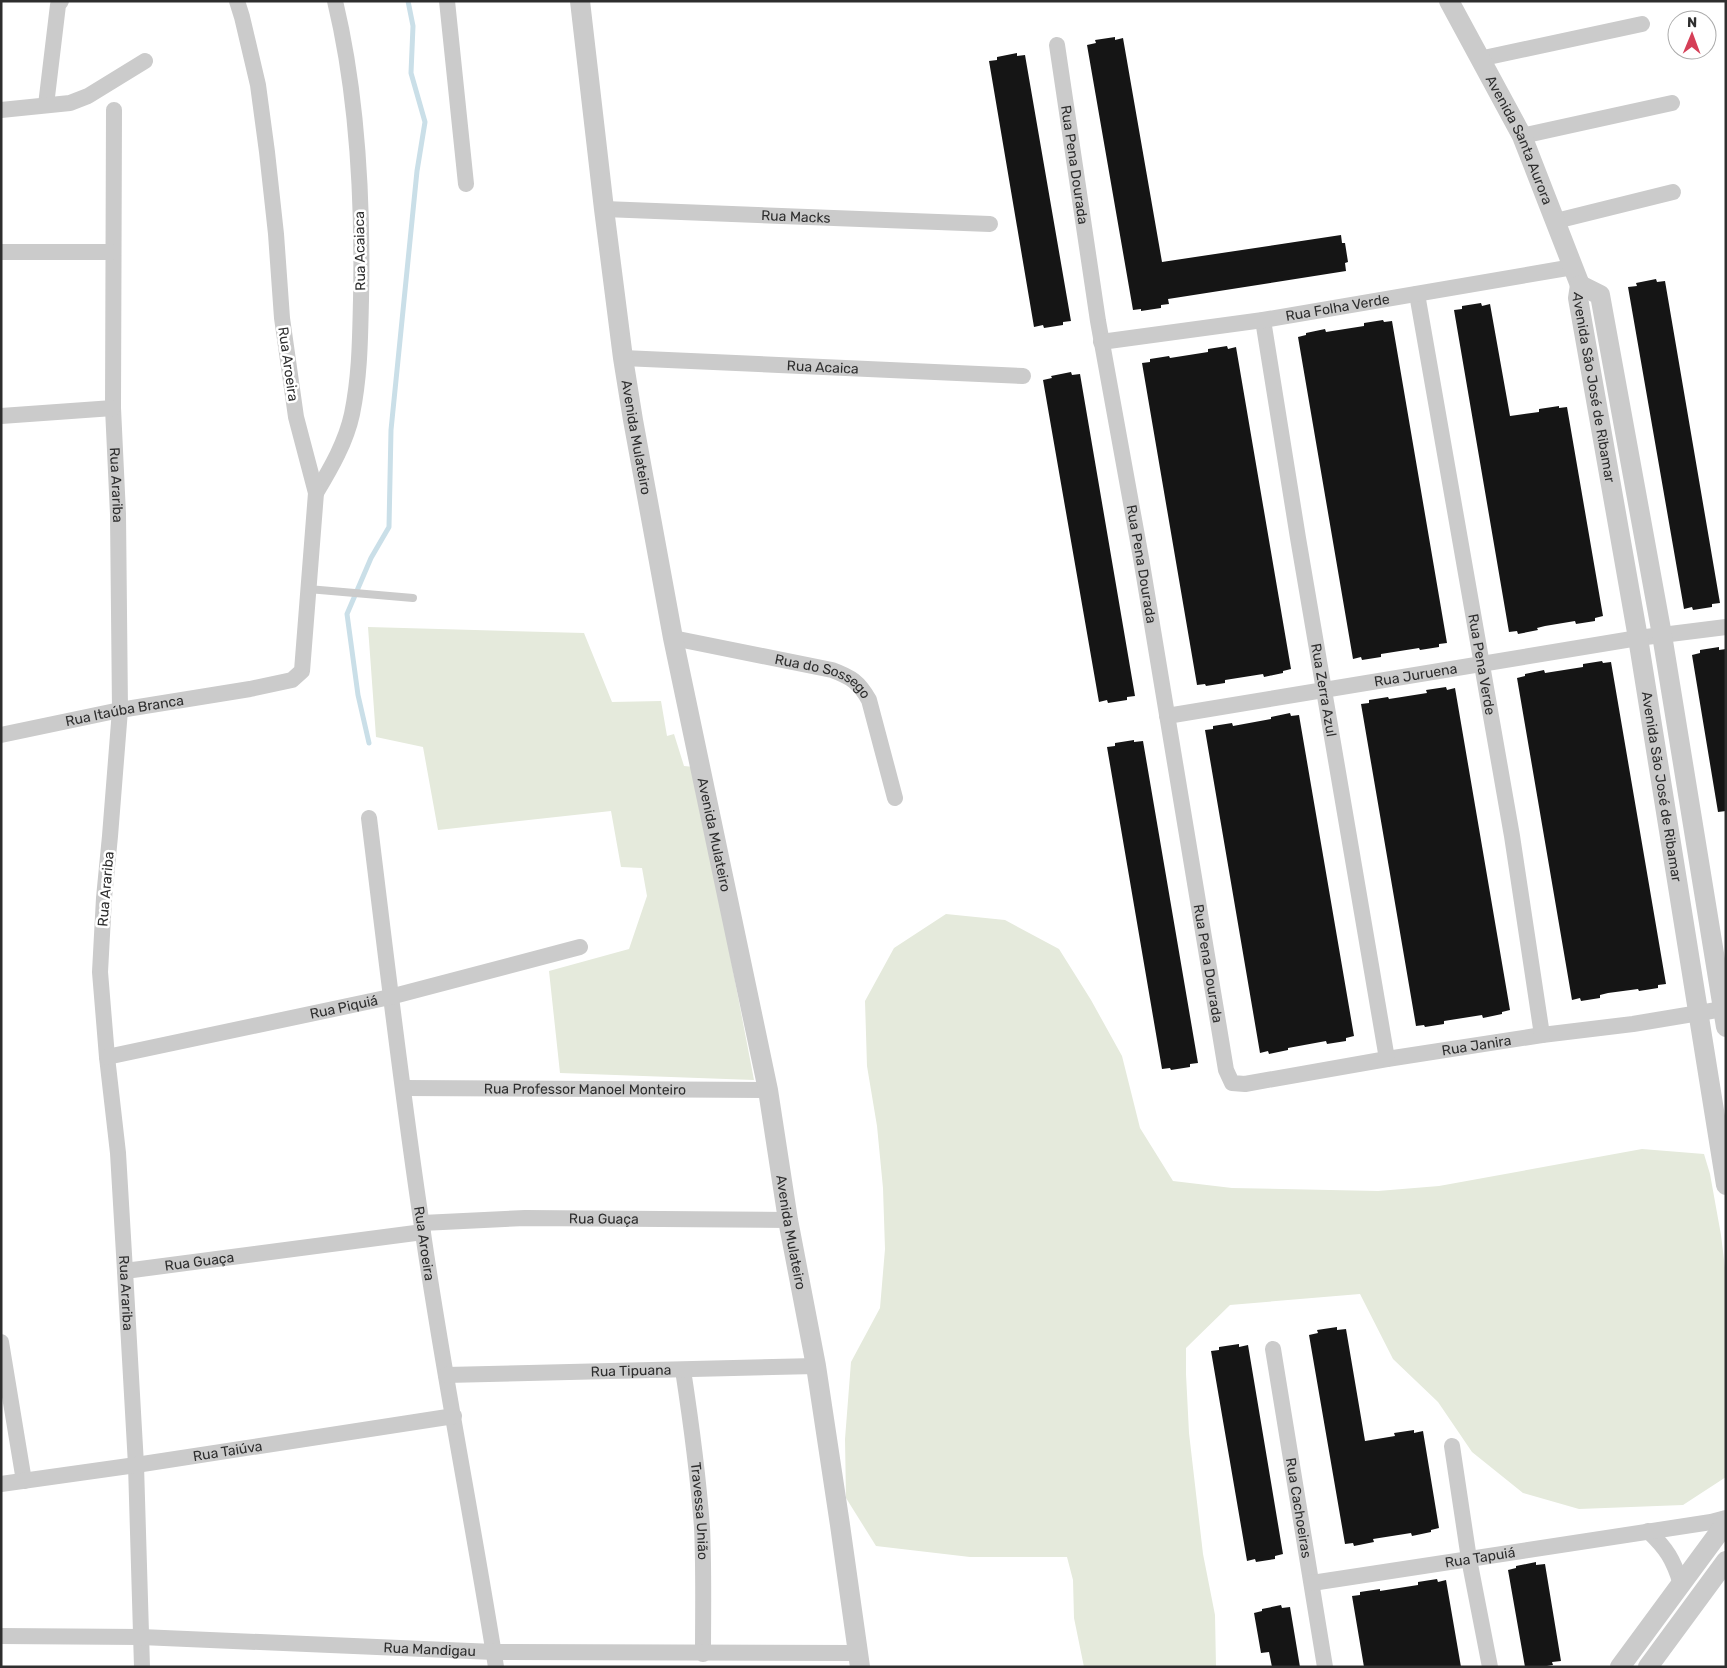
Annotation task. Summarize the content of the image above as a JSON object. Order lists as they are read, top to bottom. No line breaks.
{"streets":{"street":["Avenida Santa Aurora","Rua Pena Dourada","Rua Macks","Rua Acaiaca","Rua Folha Verde","Rua Aroeira","Rua Acaica","Avenida São José de Ribamar","Avenida Mulateiro","Rua Arariba","Rua Pena Verde","Rua Juruena","Rua do Sossego","Rua Zerra Azul","Rua Itaúba Branca","Rua Piquiá","Rua Janira","Rua Professor Manoel Monteiro","Rua Guaça","Rua Tipuana","Rua Taiúva","Rua Cachoeiras","Travessa União","Rua Tapuiá","Rua Mandigau"]},"crossings":[["Avenida Santa Aurora","Rua Folha Verde"],["Avenida Santa Aurora","Avenida São José de Ribamar"],["Rua Pena Dourada","Rua Folha Verde"],["Rua Pena Dourada","Rua Juruena"],["Rua Pena Dourada","Rua Janira"],["Rua Macks","Avenida Mulateiro"],["Rua Acaiaca","Rua Aroeira"],["Rua Folha Verde","Avenida São José de Ribamar"],["Rua Folha Verde","Rua Pena Verde"],["Rua Folha Verde","Rua Zerra Azul"],["Rua Aroeira","Rua Itaúba Branca"],["Rua Aroeira","Rua Piquiá"],["Rua Aroeira","Rua Professor Manoel Monteiro"],["Rua Aroeira","Rua Guaça"],["Rua Aroeira","Rua Tipuana"],["Rua Aroeira","Rua Taiúva"],["Rua Aroeira","Rua Mandigau"],["Rua Acaica","Avenida Mulateiro"],["Avenida São José de Ribamar","Rua Juruena"],["Avenida São José de Ribamar","Rua Janira"],["Avenida Mulateiro","Rua do Sossego"],["Avenida Mulateiro","Rua Professor Manoel Monteiro"],["Avenida Mulateiro","Rua Guaça"],["Avenida Mulateiro","Rua Tipuana"],["Avenida Mulateiro","Rua Mandigau"],["Rua Arariba","Rua Itaúba Branca"],["Rua Arariba","Rua Piquiá"],["Rua Arariba","Rua Guaça"],["Rua Arariba","Rua Taiúva"],["Rua Arariba","Rua Mandigau"],["Rua Pena Verde","Rua Juruena"],["Rua Pena Verde","Rua Janira"],["Rua Juruena","Rua Zerra Azul"],["Rua Zerra Azul","Rua Janira"],["Rua Tipuana","Travessa União"],["Rua Cachoeiras","Rua Tapuiá"],["Travessa União","Rua Mandigau"]],"north":"top"}
